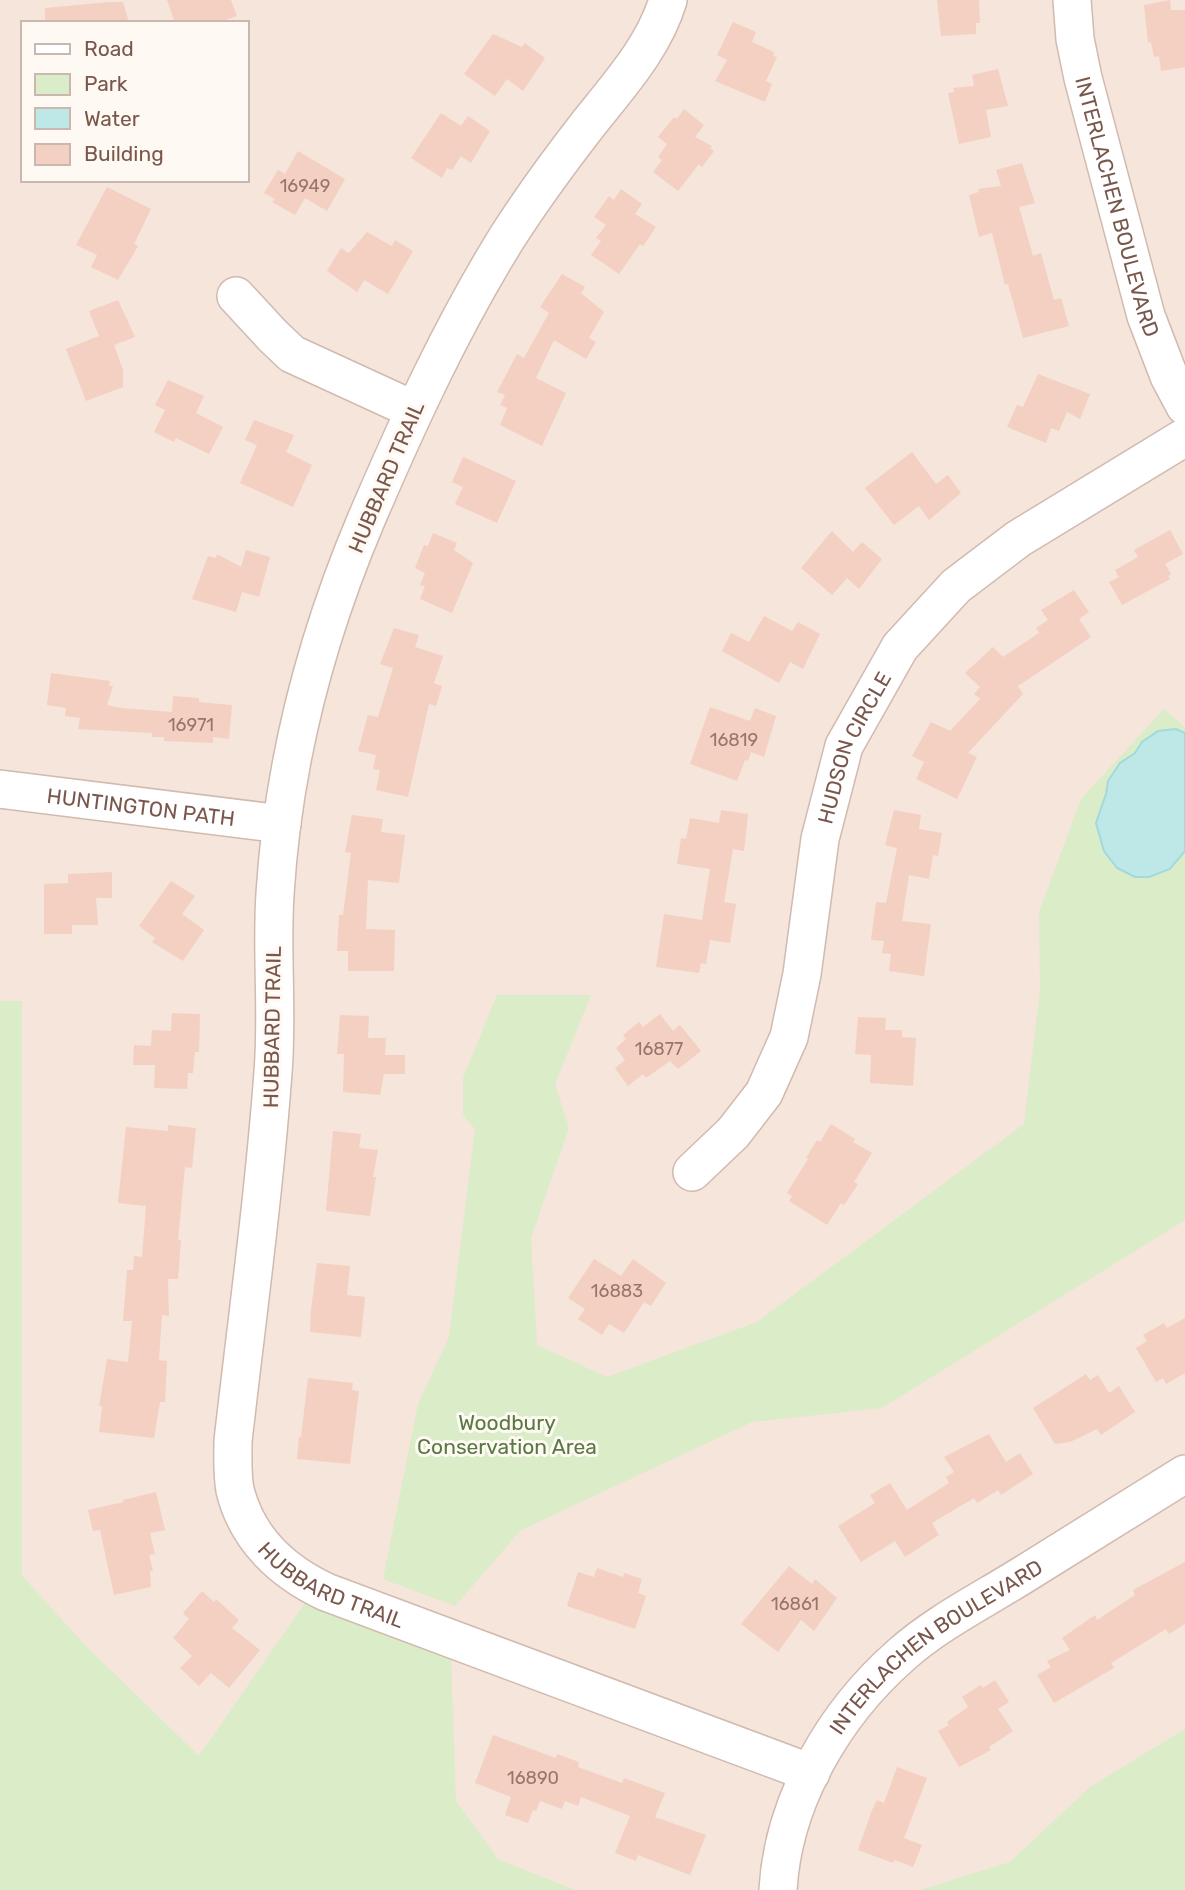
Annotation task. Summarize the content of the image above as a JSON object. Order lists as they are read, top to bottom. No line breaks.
{"streets":{"street":["INTERLACHEN BOULEVARD","HUBBARD TRAIL","HUDSON CIRCLE","HUNTINGTON PATH"]},"crossings":[["INTERLACHEN BOULEVARD","HUBBARD TRAIL"],["HUBBARD TRAIL","HUNTINGTON PATH"]],"parks":["Woodbury Conservation Area"],"house_numbers":["16949","16971","16819","16877","16883","16861","16890"],"legend":["Road","Park","Water","Building"]}
